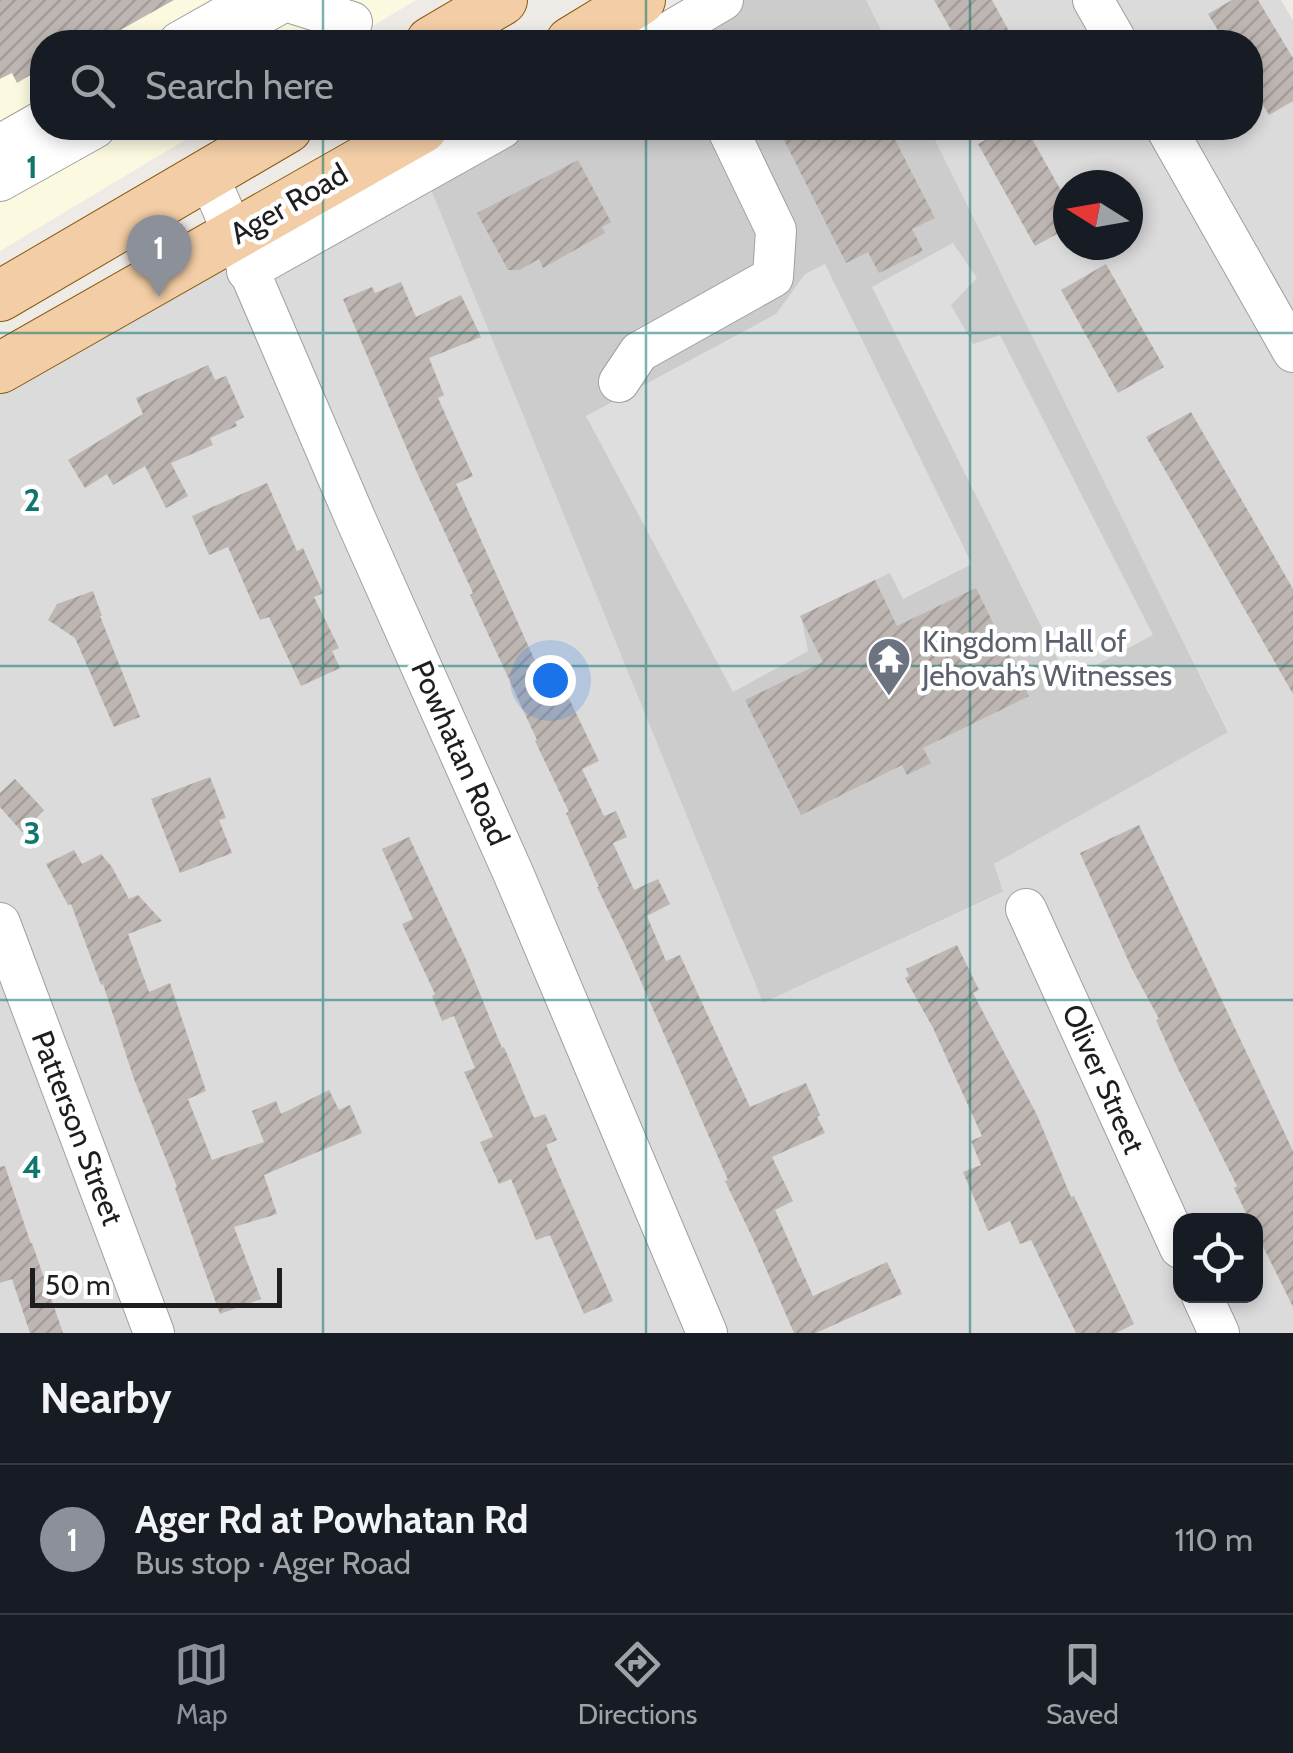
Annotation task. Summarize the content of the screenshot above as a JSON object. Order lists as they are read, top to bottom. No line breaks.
{"streets":{"main road":["Ager Road"],"street":["Powhatan Road","Oliver Street","Patterson Street"]},"crossings":[["Ager Road","Powhatan Road"]],"places":{"temple":["Kingdom Hall of Jehovah’s Witnesses"]},"scale_bar":"50 m","north":"left","page":{"search":"Search here","pins":"1","scale":"50 m","heading":"Nearby","list":[{"mark":"1","name":"Ager Rd at Powhatan Rd","note":"Bus stop · Ager Road","value":"110 m"}],"nav":["Map","Directions","Saved"]},"grid":{"rows":["1","2","3","4"]}}
